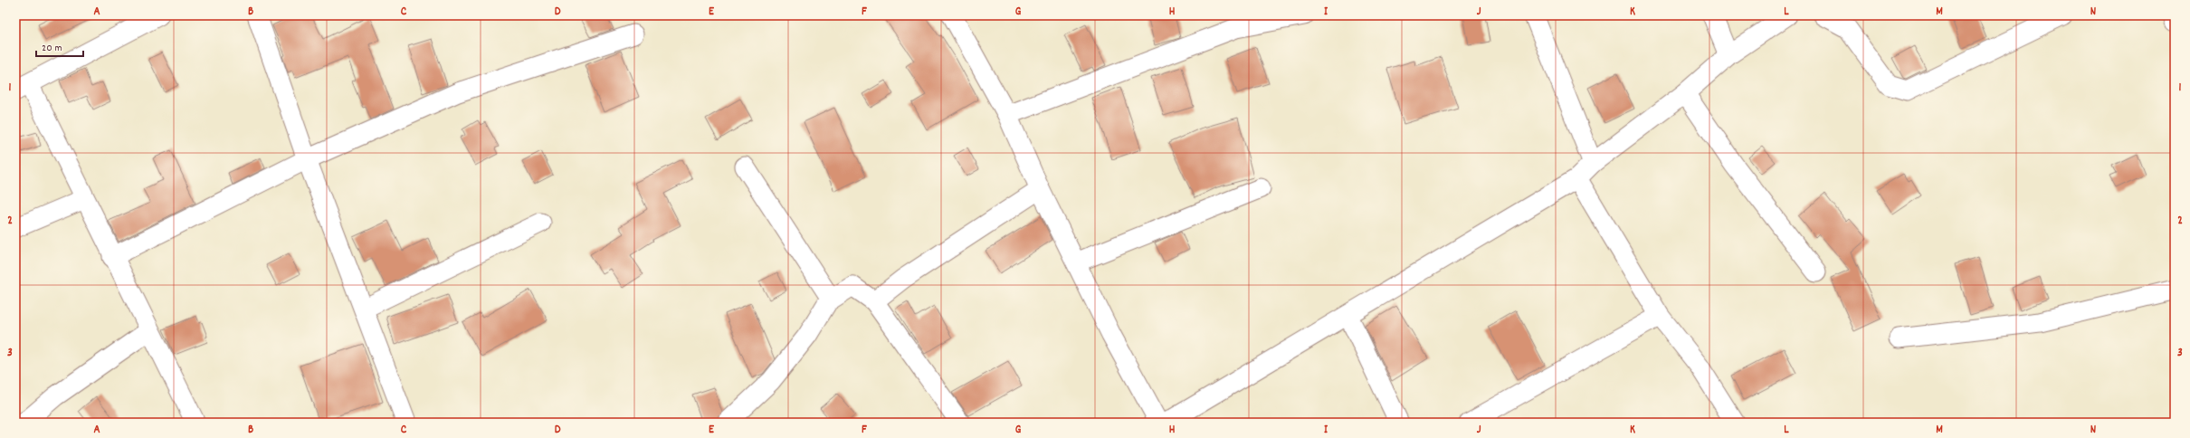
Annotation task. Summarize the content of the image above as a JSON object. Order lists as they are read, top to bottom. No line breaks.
{"scale_bar":"20 m","grid":{"columns":["A","B","C","D","E","F","G","H","I","J","K","L","M","N"],"rows":["1","2","3"]}}
